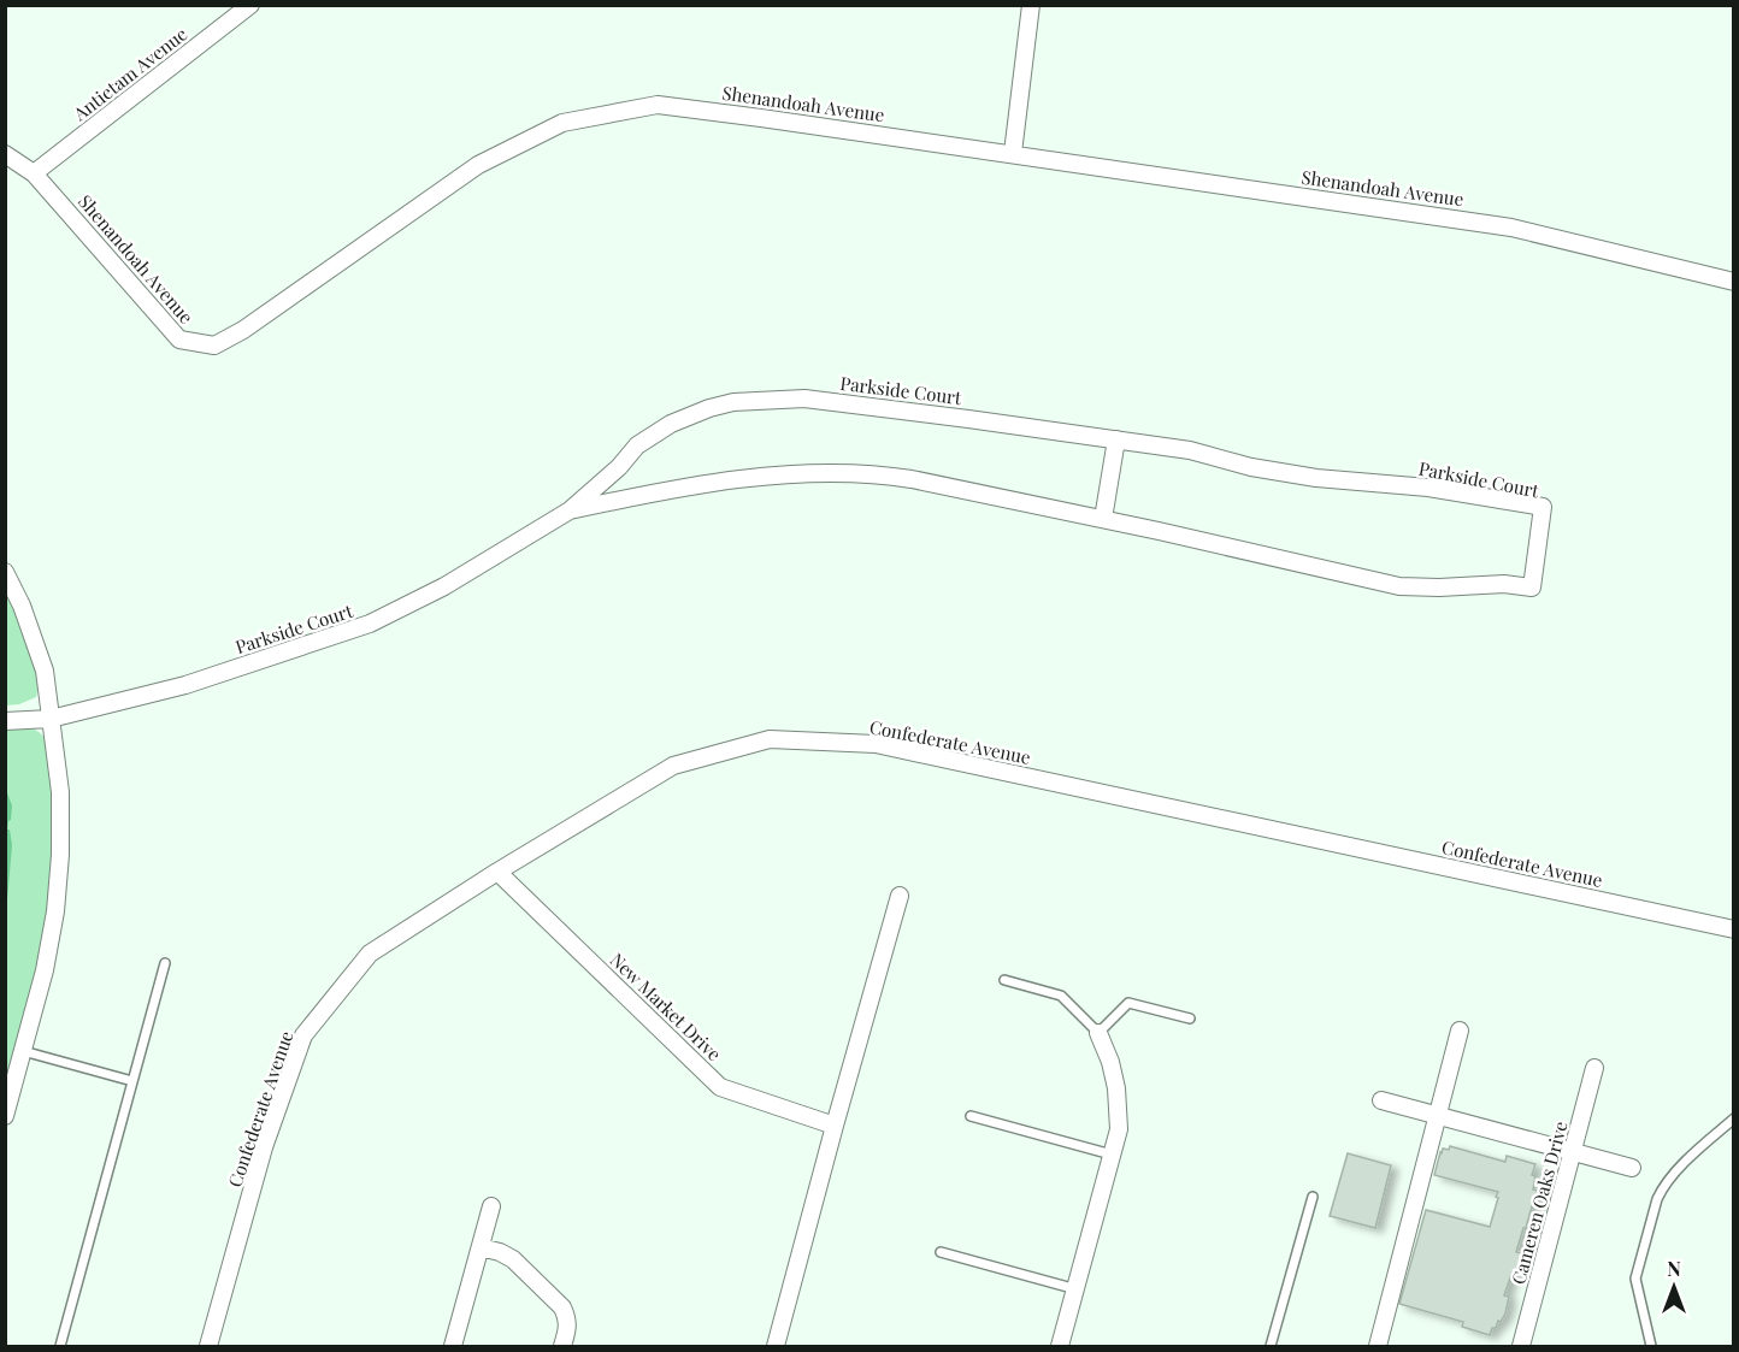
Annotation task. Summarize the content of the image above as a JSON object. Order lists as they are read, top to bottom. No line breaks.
{"streets":{"street":["Antietam Avenue","Shenandoah Avenue","Parkside Court","Confederate Avenue","New Market Drive","Cameren Oaks Drive"]},"crossings":[["Antietam Avenue","Shenandoah Avenue"],["Confederate Avenue","New Market Drive"]],"north":"top"}
